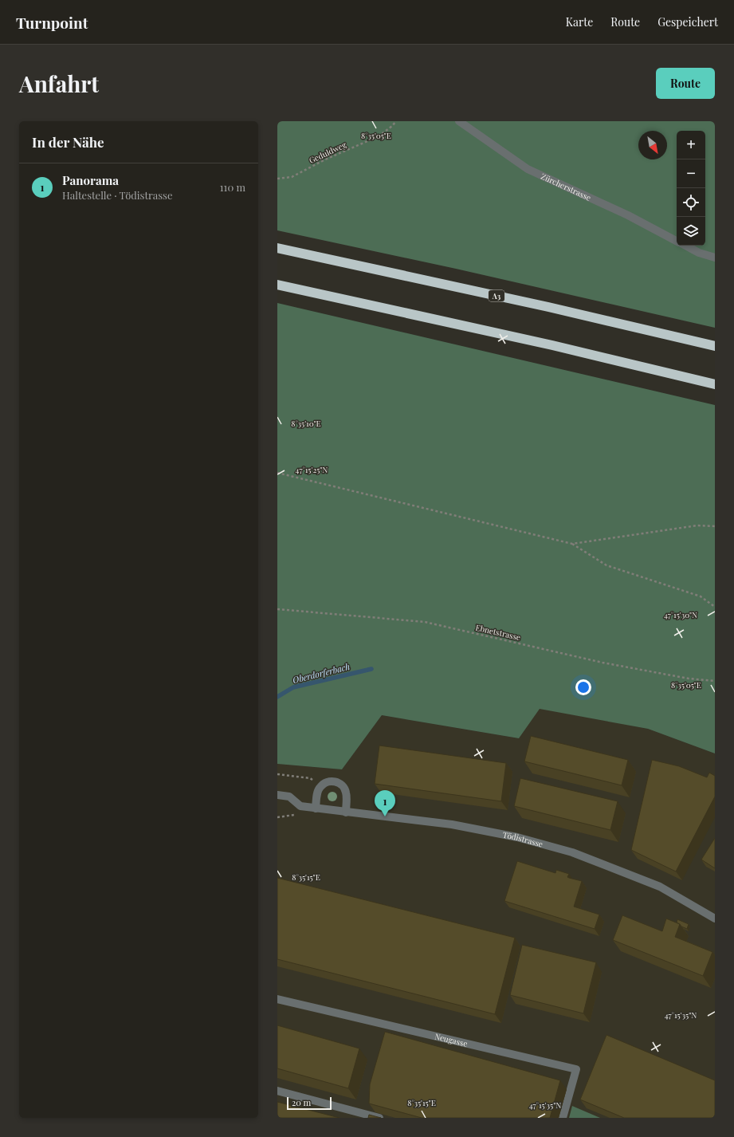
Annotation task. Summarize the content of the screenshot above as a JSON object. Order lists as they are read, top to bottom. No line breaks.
{"streets":{"highway":["A3"],"street":["Zürcherstrasse","Tödistrasse","Neugasse"],"path":["Geduldweg","Ebnetstrasse"]},"water":["Oberdorferbach"],"scale_bar":"20 m","north":"bottom right","page":{"header":"Turnpoint","nav":["Karte","Route","Gespeichert"],"buttons":"Route","title":"Anfahrt","heading":"In der Nähe","map_buttons":["+","−"],"list":[{"mark":"1","name":"Panorama","note":"Haltestelle · Tödistrasse","value":"110 m"}],"pins":"1","scale":"20 m"},"coordinates":["8°35'05\"E","8°35'10\"E","47°15'25\"N","47°15'30\"N","8°35'15\"E","47°15'35\"N"]}
